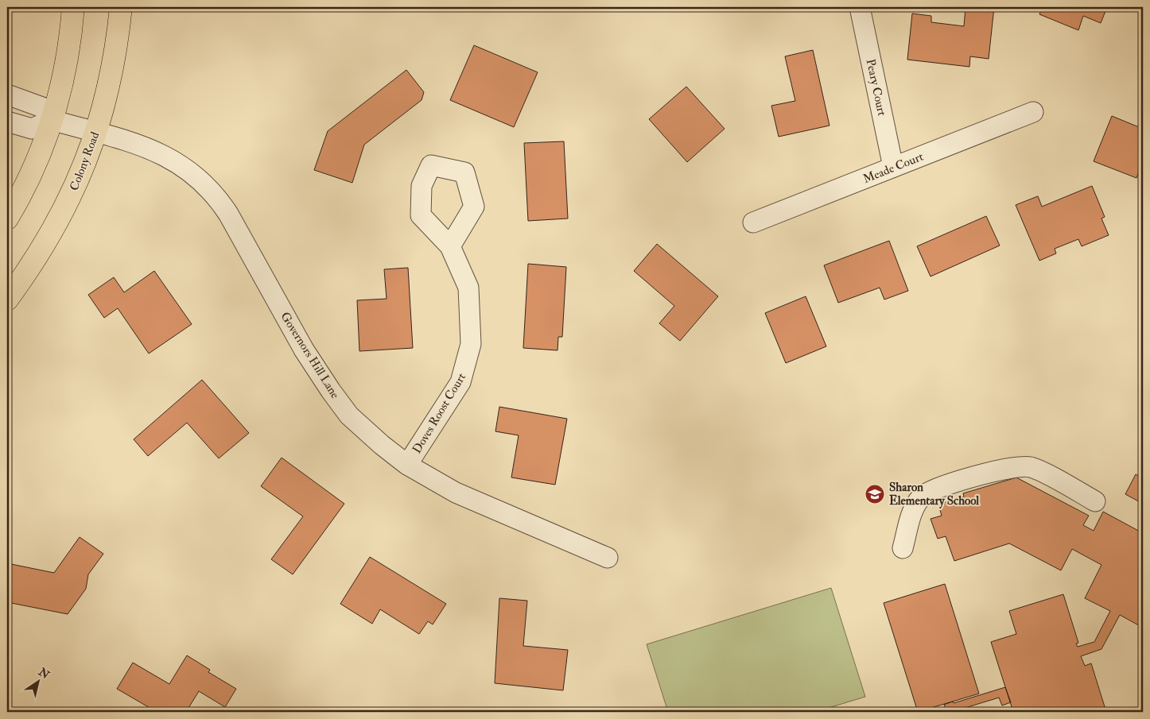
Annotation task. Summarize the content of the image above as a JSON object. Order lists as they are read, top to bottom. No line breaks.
{"streets":{"main road":["Colony Road"],"street":["Peary Court","Meade Court","Governors Hill Lane","Doves Roost Court"]},"crossings":[["Peary Court","Meade Court"],["Colony Road","Governors Hill Lane"],["Governors Hill Lane","Doves Roost Court"]],"places":{"school or university":["Sharon Elementary School"]},"north":"top right"}
